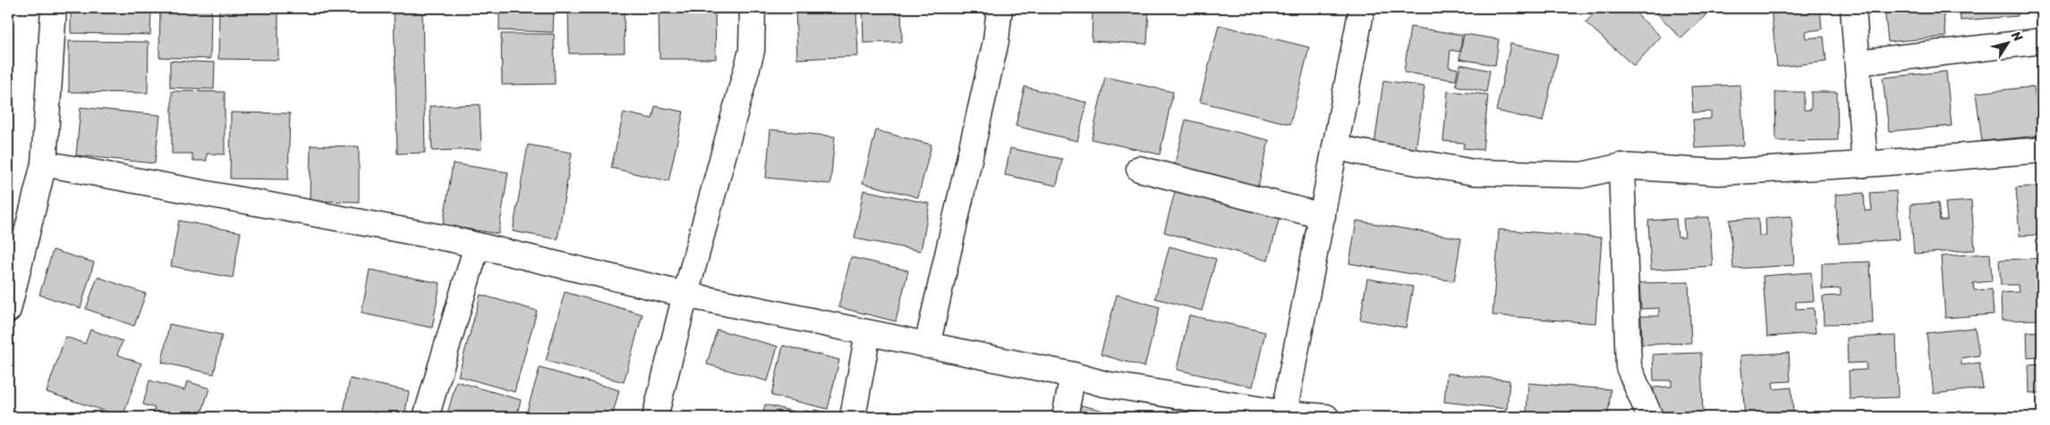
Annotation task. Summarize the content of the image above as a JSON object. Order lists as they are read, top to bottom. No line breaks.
{"north":"top right"}
